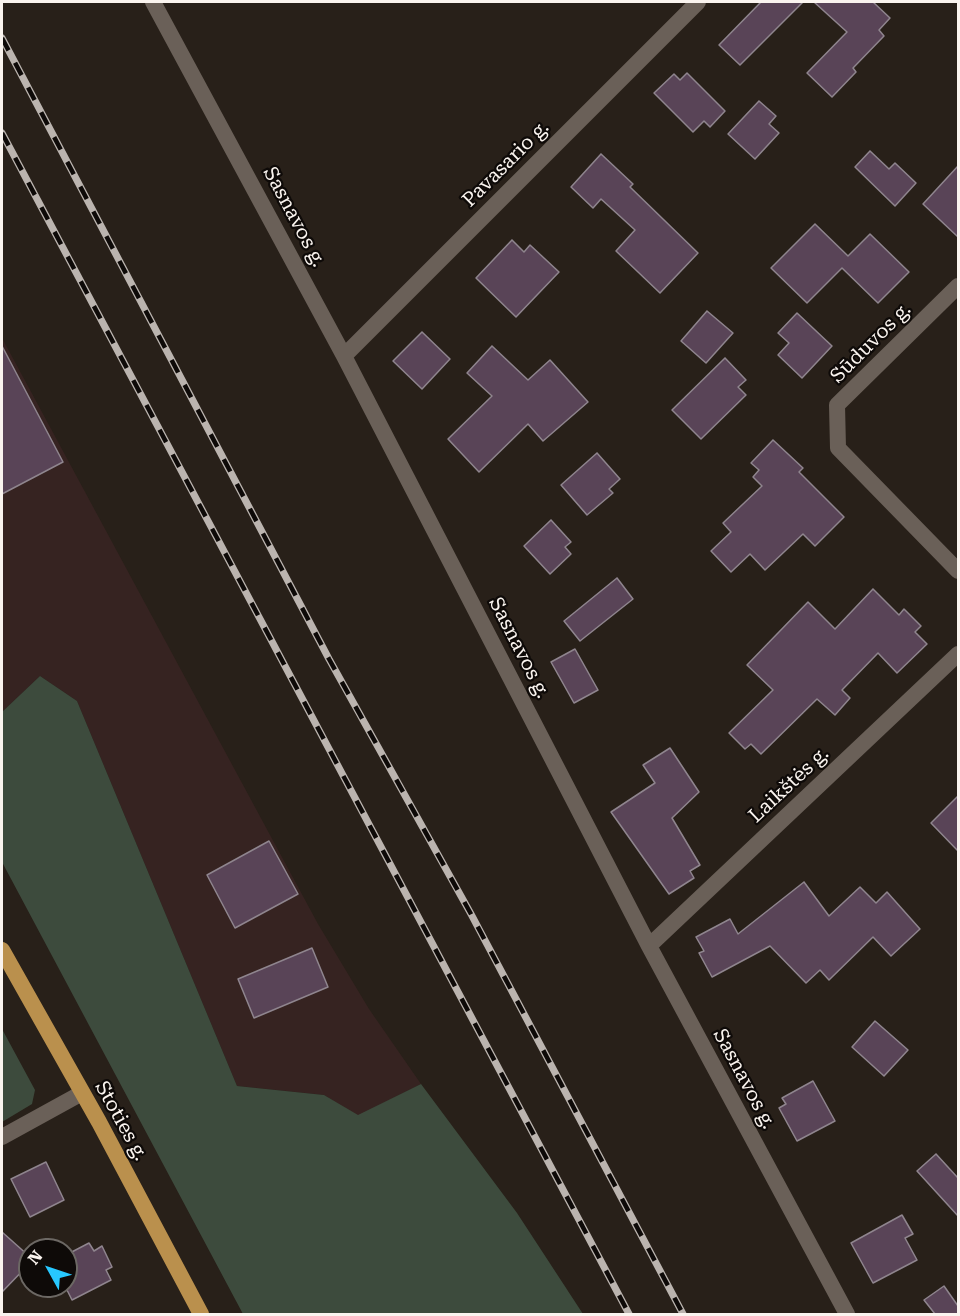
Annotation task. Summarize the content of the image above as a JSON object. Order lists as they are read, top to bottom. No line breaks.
{"streets":{"main road":["Stoties g."],"street":["Pavasario g.","Sasnavos g.","Sūduvos g.","Laikštės g."]},"crossings":[["Pavasario g.","Sasnavos g."],["Sasnavos g.","Laikštės g."]],"north":"top left"}
